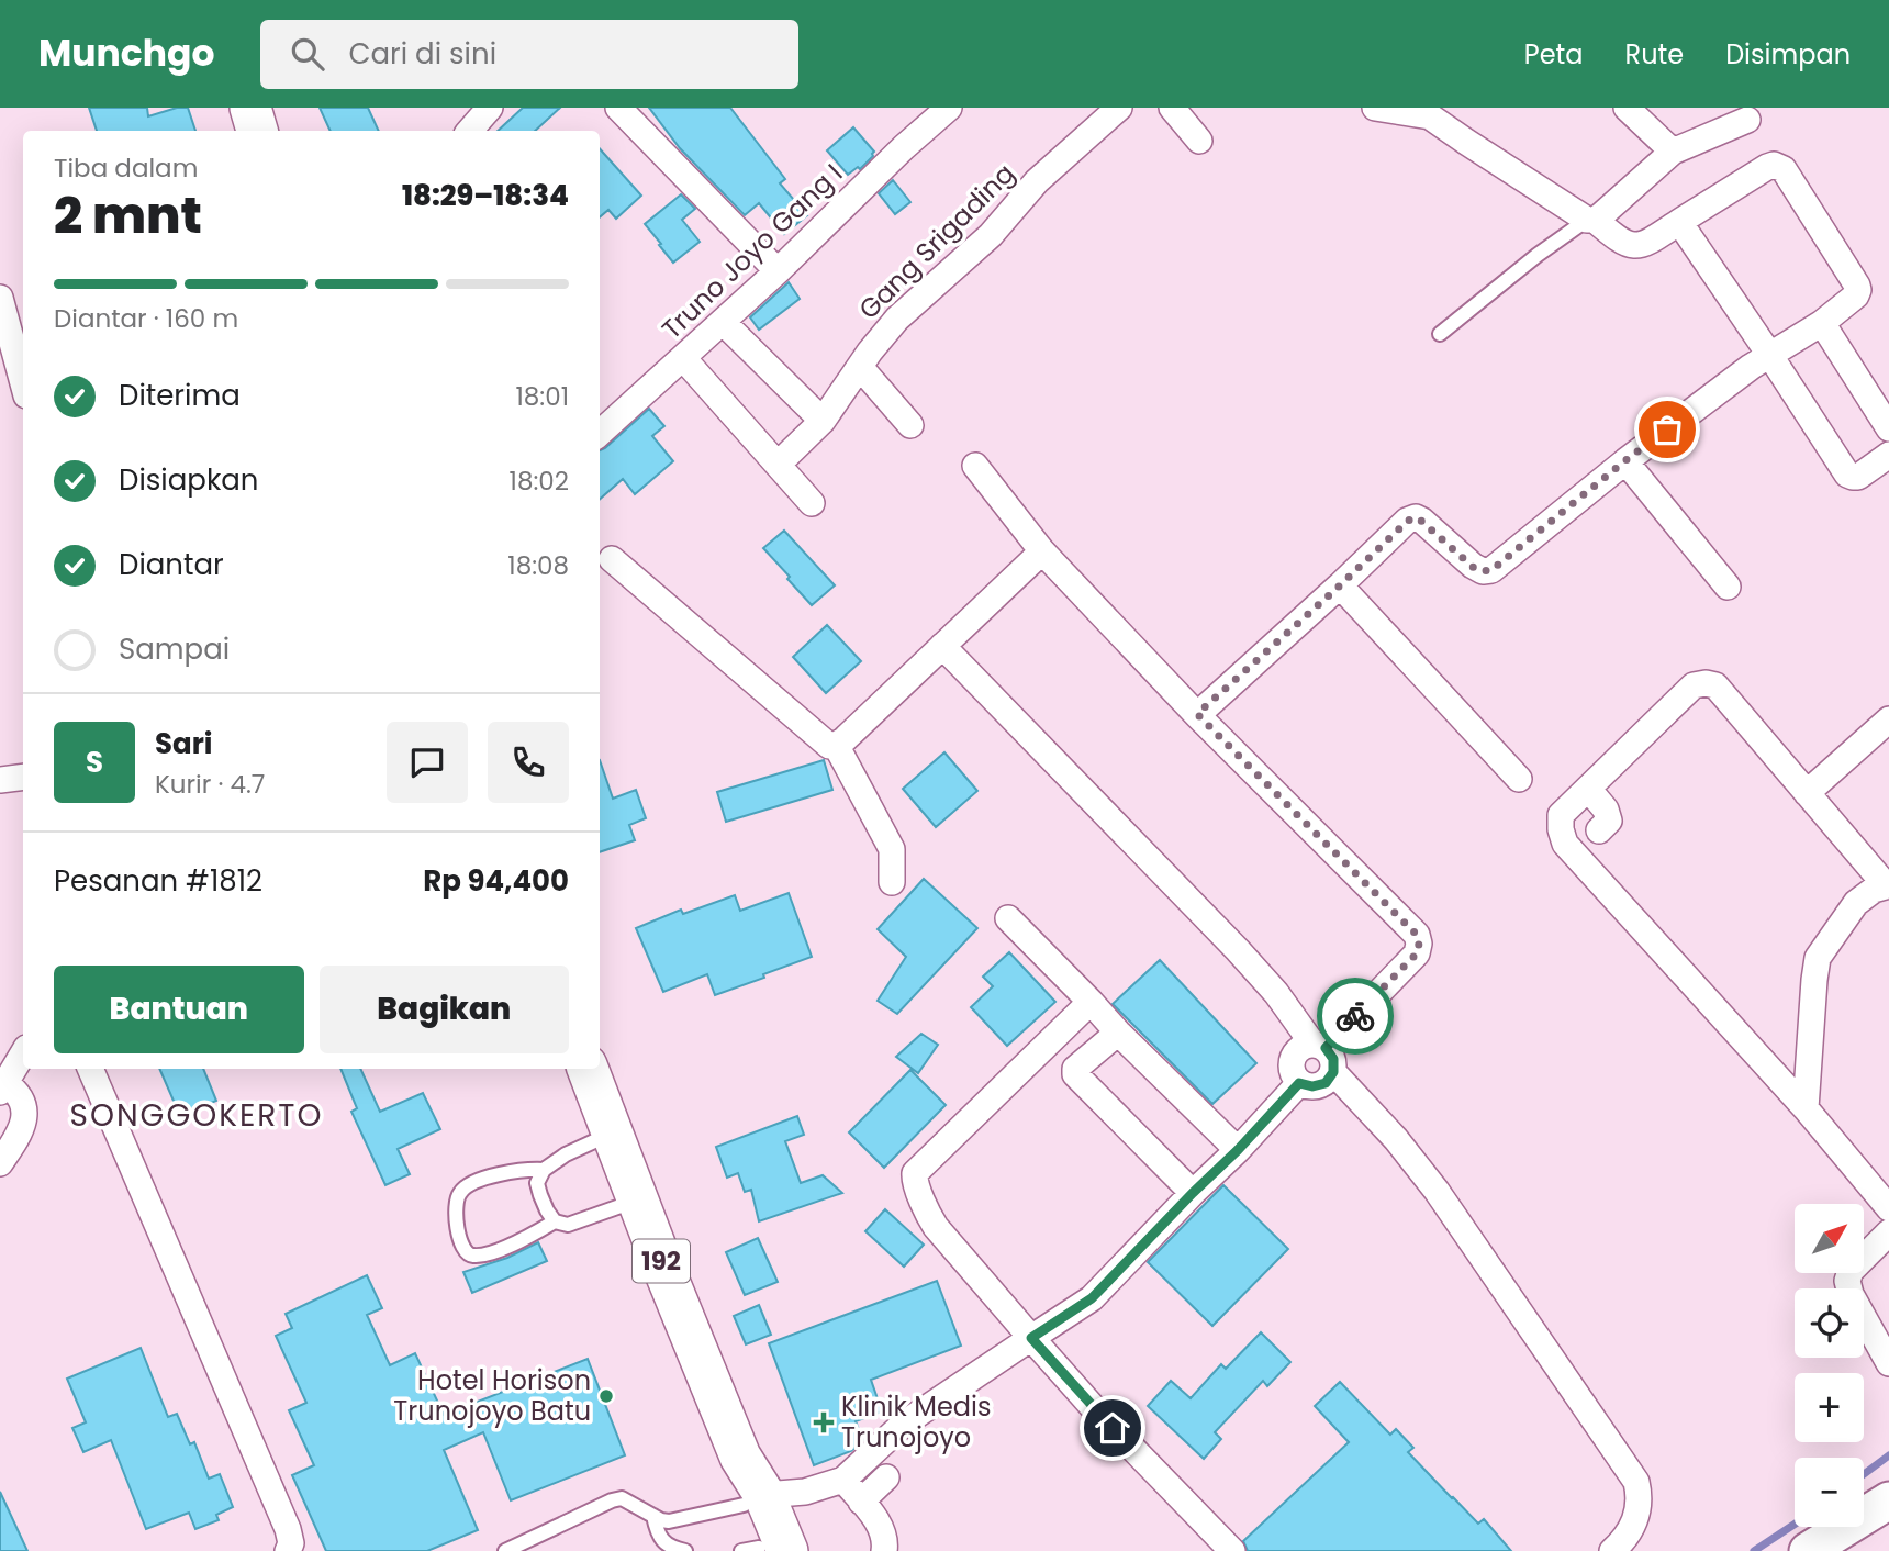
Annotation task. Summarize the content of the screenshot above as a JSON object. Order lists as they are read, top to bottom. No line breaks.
{"streets":{"main road":["192"],"street":["Gang Srigading","Truno Joyo Gang I"]},"districts":["SONGGOKERTO"],"places":{"other":["Hotel Horison Trunojoyo Batu"],"health":["Klinik Medis Trunojoyo"]},"north":"top right","page":{"header":"Munchgo","search":"Cari di sini","nav":["Peta","Rute","Disimpan"],"heading":["2 mnt","Tiba dalam","18:29–18:34"],"panel":["Sari","Kurir · 4.7","Pesanan #1812","Rp 94,400"],"bar":"Diantar · 160 m","list":[["Diterima","18:01"],["Disiapkan","18:02"],["Diantar","18:08"],"Sampai"],"round":"S","buttons":["Bantuan","Bagikan"],"map_buttons":["+","−"]}}
